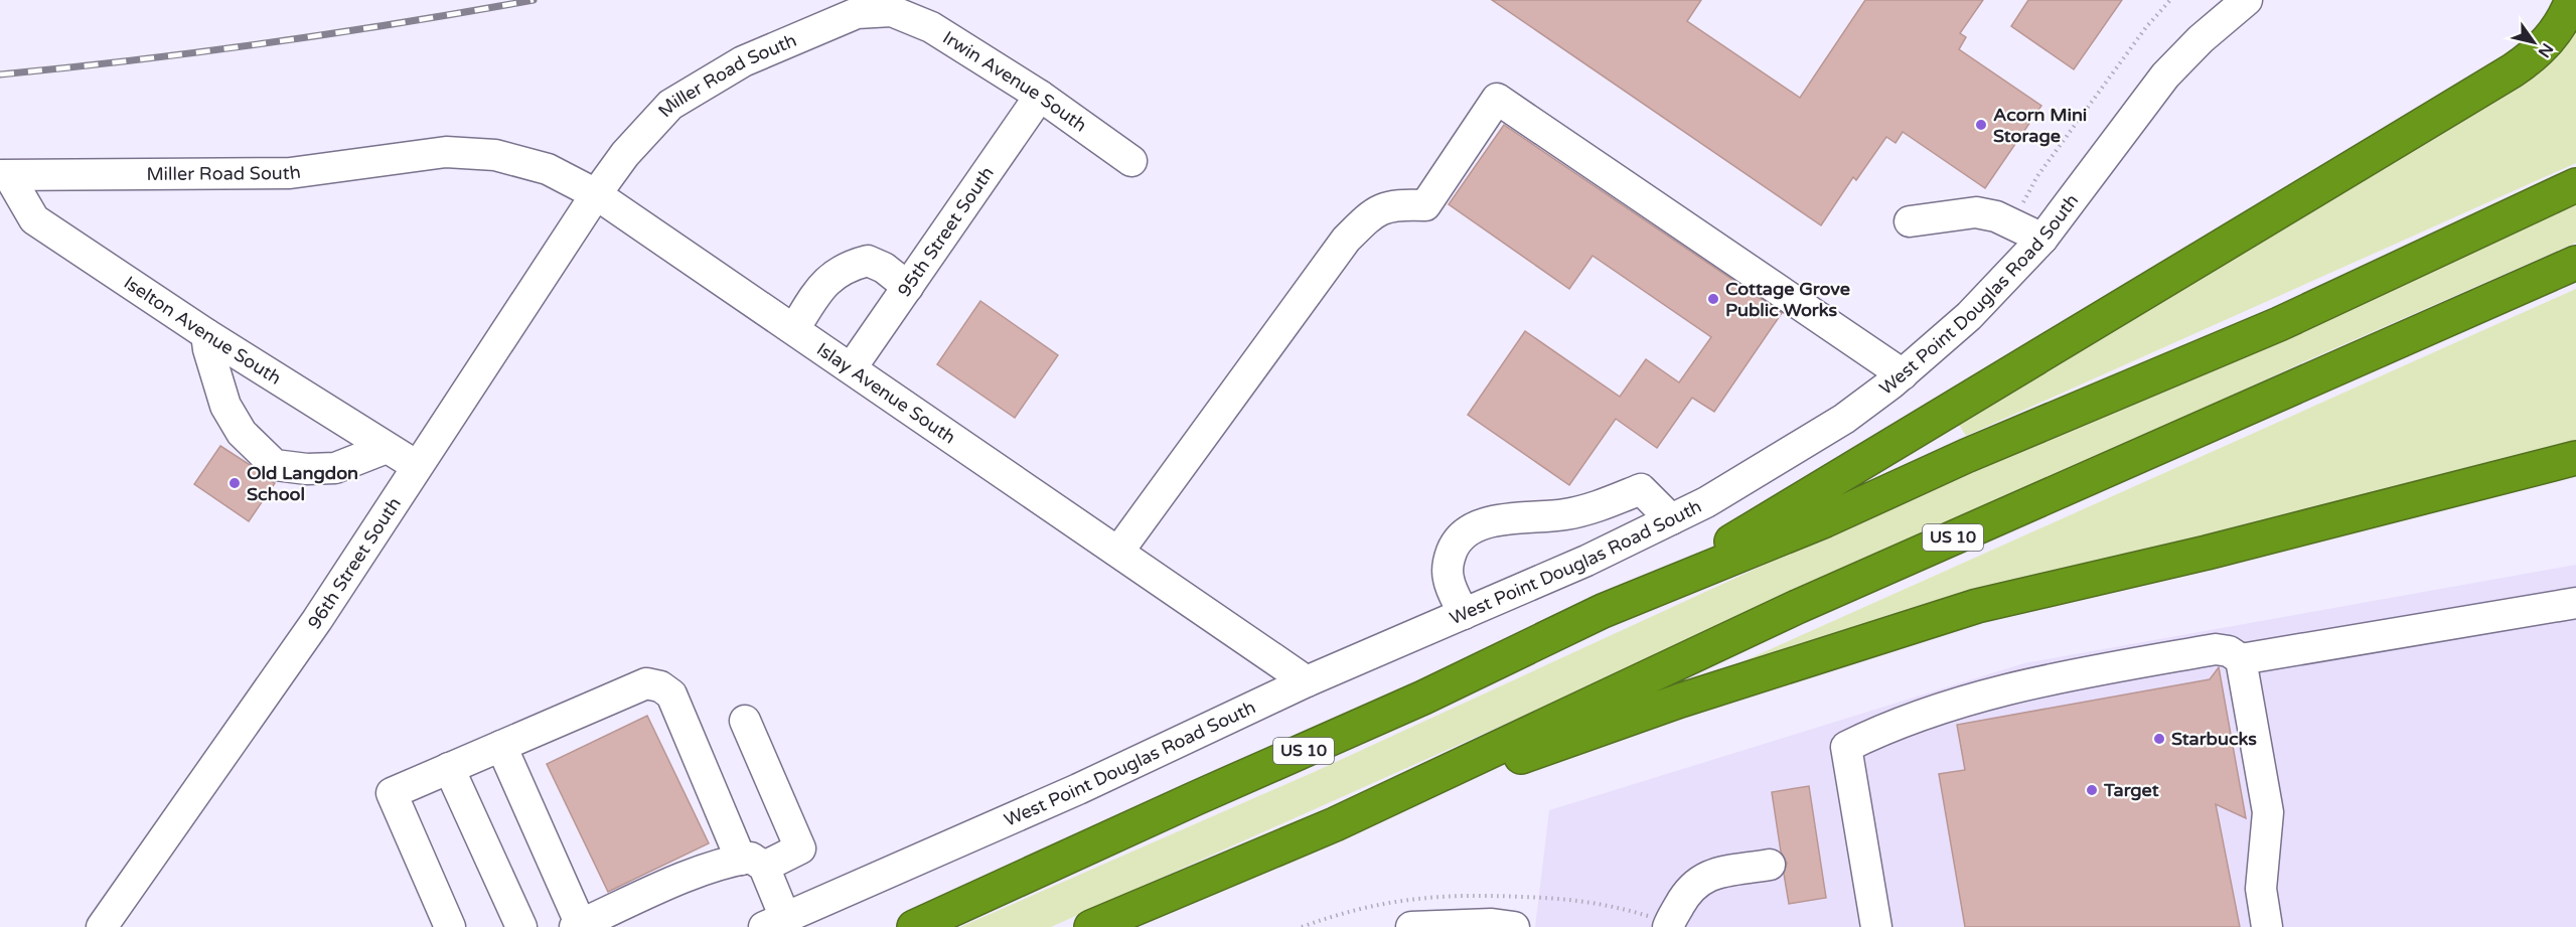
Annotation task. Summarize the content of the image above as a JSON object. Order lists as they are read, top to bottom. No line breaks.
{"streets":{"highway":["US 10"],"street":["Miller Road South","Irwin Avenue South","95th Street South","West Point Douglas Road South","Iselton Avenue South","Islay Avenue South","96th Street South"]},"crossings":[["Miller Road South","Irwin Avenue South"],["Miller Road South","Iselton Avenue South"],["Miller Road South","Islay Avenue South"],["Miller Road South","96th Street South"],["Irwin Avenue South","95th Street South"],["95th Street South","Islay Avenue South"],["West Point Douglas Road South","Islay Avenue South"],["Iselton Avenue South","96th Street South"],["Islay Avenue South","96th Street South"]],"places":["Acorn Mini Storage","Cottage Grove Public Works","Old Langdon School","Starbucks","Target"],"north":"bottom right"}
